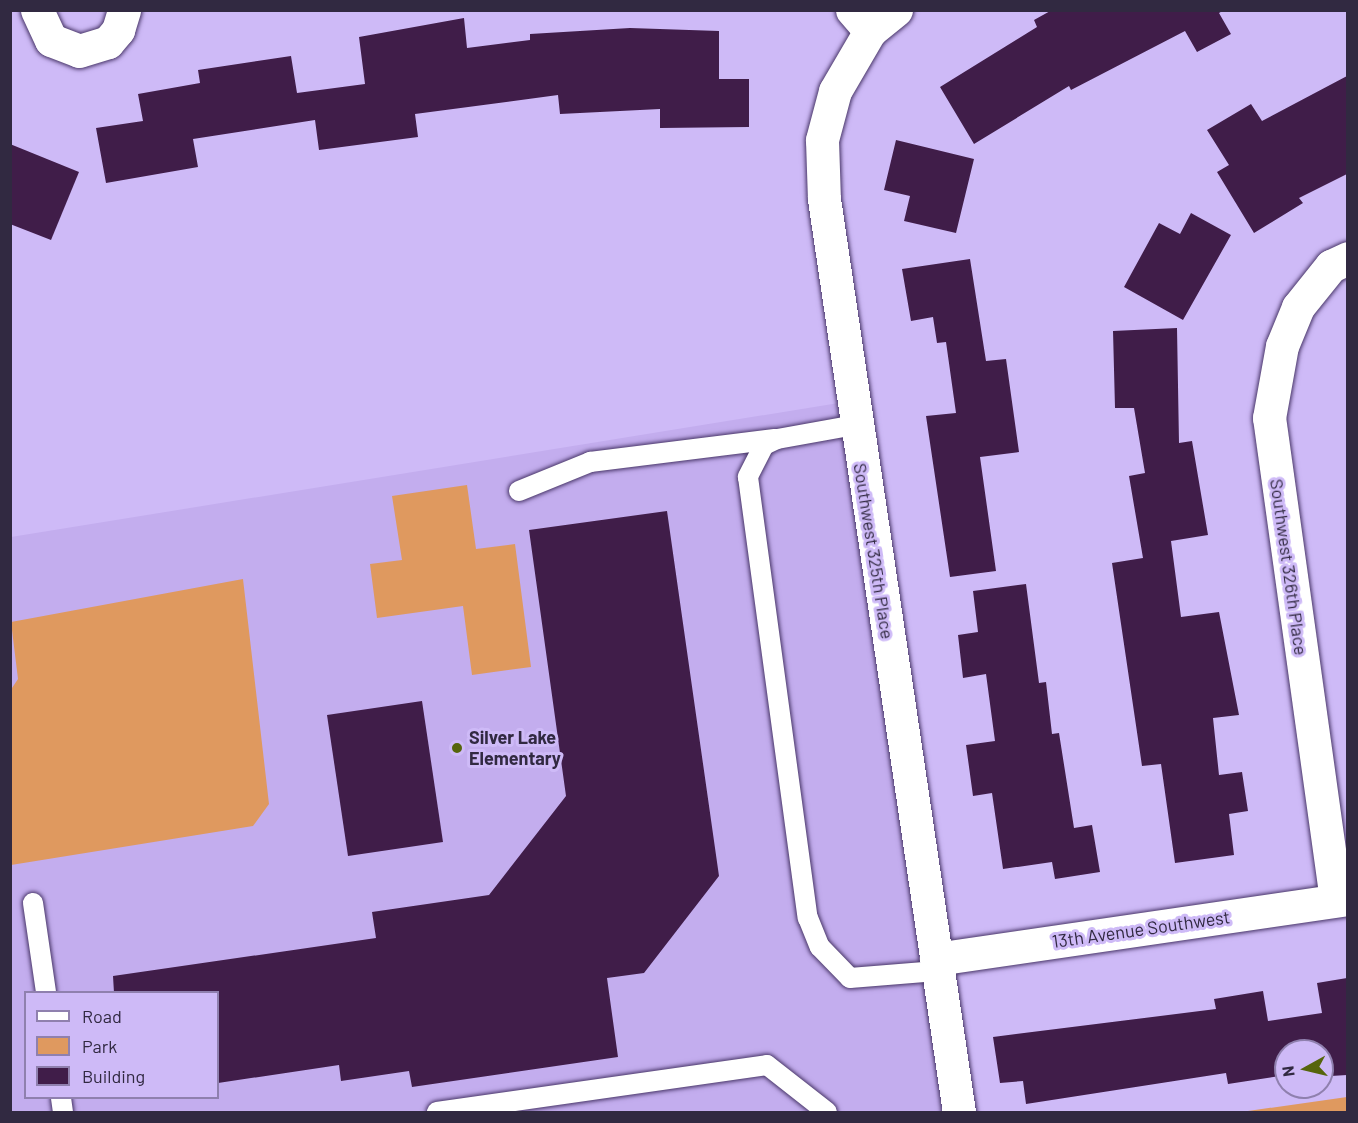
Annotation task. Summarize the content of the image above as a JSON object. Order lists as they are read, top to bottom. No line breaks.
{"streets":{"street":["Southwest 325th Place","Southwest 326th Place","13th Avenue Southwest"]},"crossings":[["Southwest 325th Place","13th Avenue Southwest"],["Southwest 326th Place","13th Avenue Southwest"]],"places":["Silver Lake Elementary"],"legend":["Road","Park","Building"],"north":"left"}
